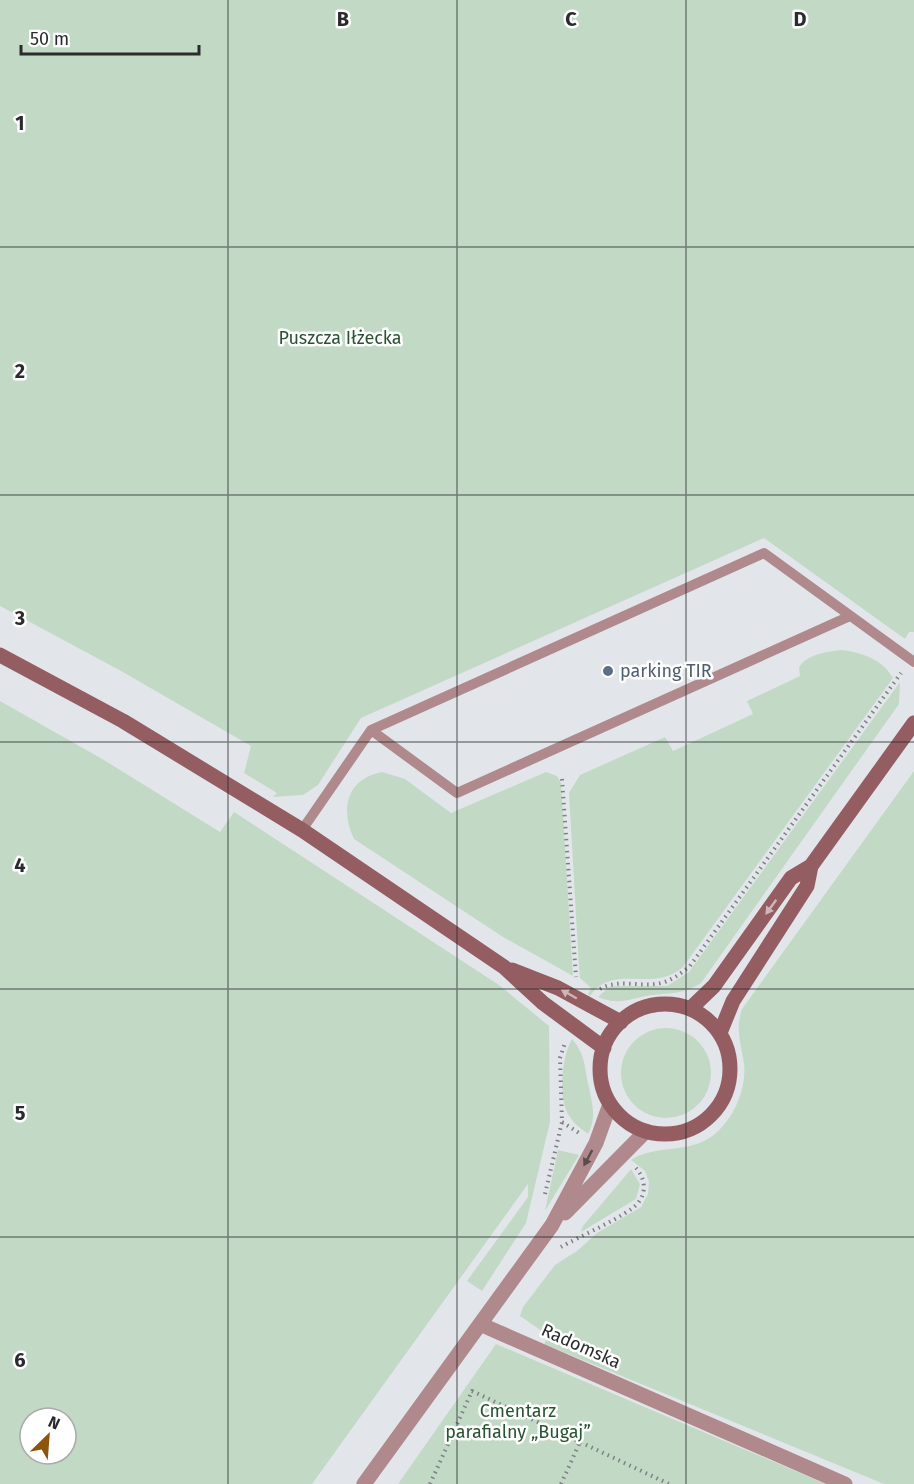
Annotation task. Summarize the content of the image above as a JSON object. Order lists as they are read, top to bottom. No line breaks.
{"streets":{"street":["Radomska"]},"parks":["Puszcza Iłżecka","Cmentarz parafialny „Bugaj”"],"places":["parking TIR"],"scale_bar":"50 m","north":"top right","grid":{"columns":["B","C","D"],"rows":["1","2","3","4","5","6"]}}
